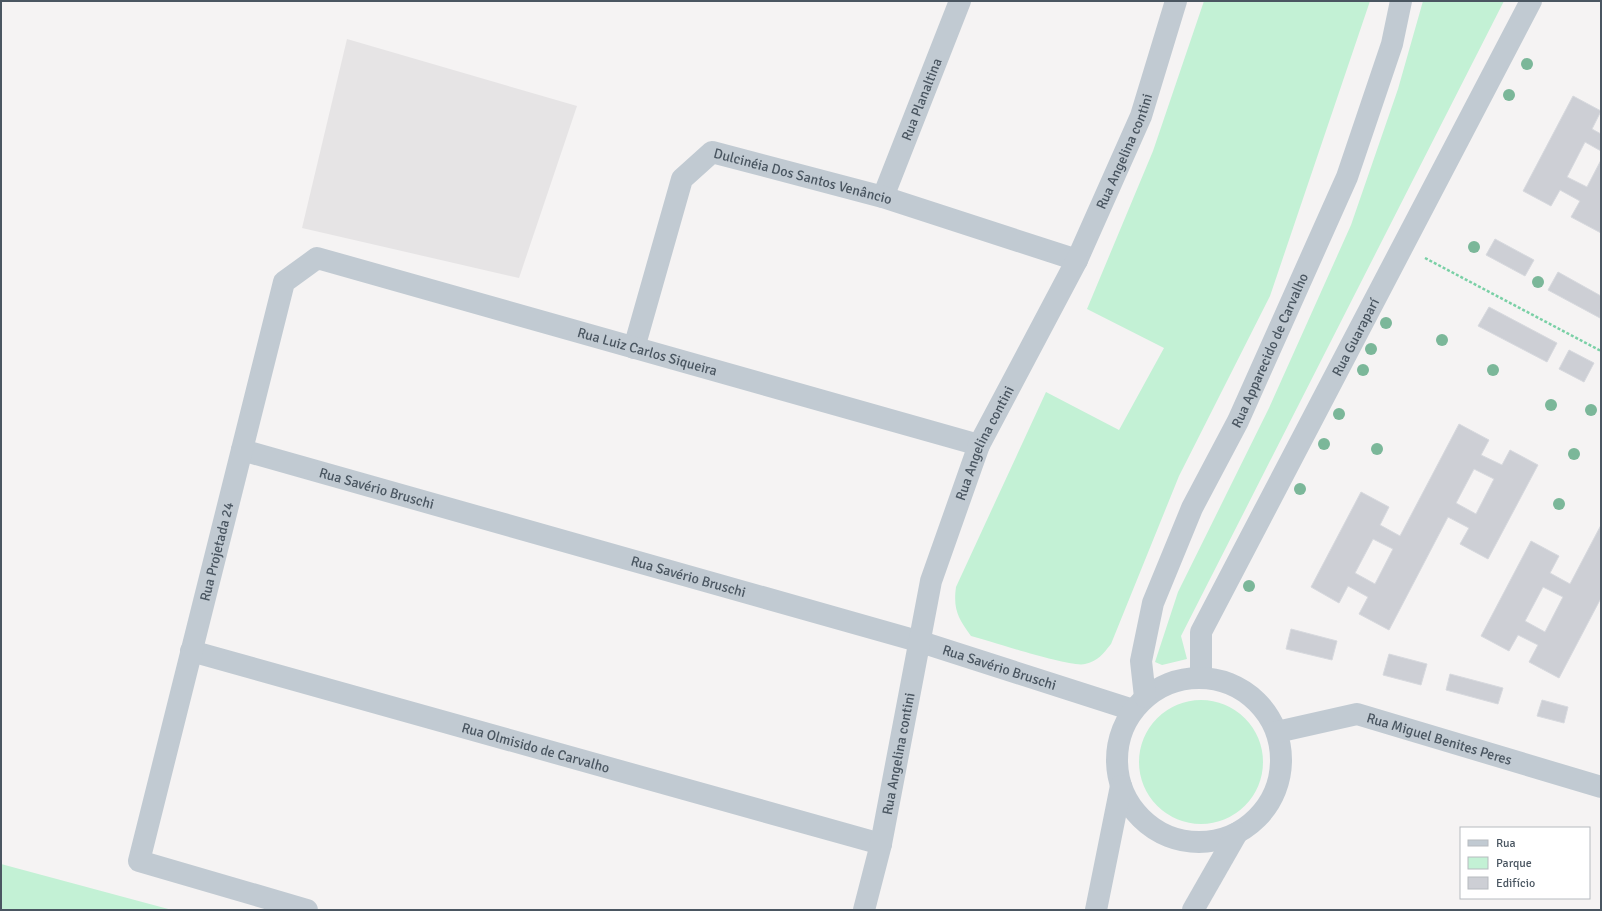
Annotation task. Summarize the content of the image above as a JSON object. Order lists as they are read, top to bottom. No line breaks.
{"streets":{"street":["Rua Planaltina","Rua Angelina contini","Dulcinéia Dos Santos Venâncio","Rua Guaraparí","Rua Apparecido de Carvalho","Rua Luiz Carlos Siqueira","Rua Savério Bruschi","Rua Projetada 24","Rua Miguel Benites Peres","Rua Olmisido de Carvalho"]},"crossings":[["Rua Planaltina","Dulcinéia Dos Santos Venâncio"],["Rua Angelina contini","Dulcinéia Dos Santos Venâncio"],["Rua Angelina contini","Rua Luiz Carlos Siqueira"],["Rua Angelina contini","Rua Savério Bruschi"],["Rua Angelina contini","Rua Olmisido de Carvalho"],["Dulcinéia Dos Santos Venâncio","Rua Luiz Carlos Siqueira"],["Rua Apparecido de Carvalho","Rua Savério Bruschi"],["Rua Luiz Carlos Siqueira","Rua Projetada 24"],["Rua Savério Bruschi","Rua Projetada 24"],["Rua Projetada 24","Rua Olmisido de Carvalho"]],"legend":["Rua","Parque","Edifício"]}
